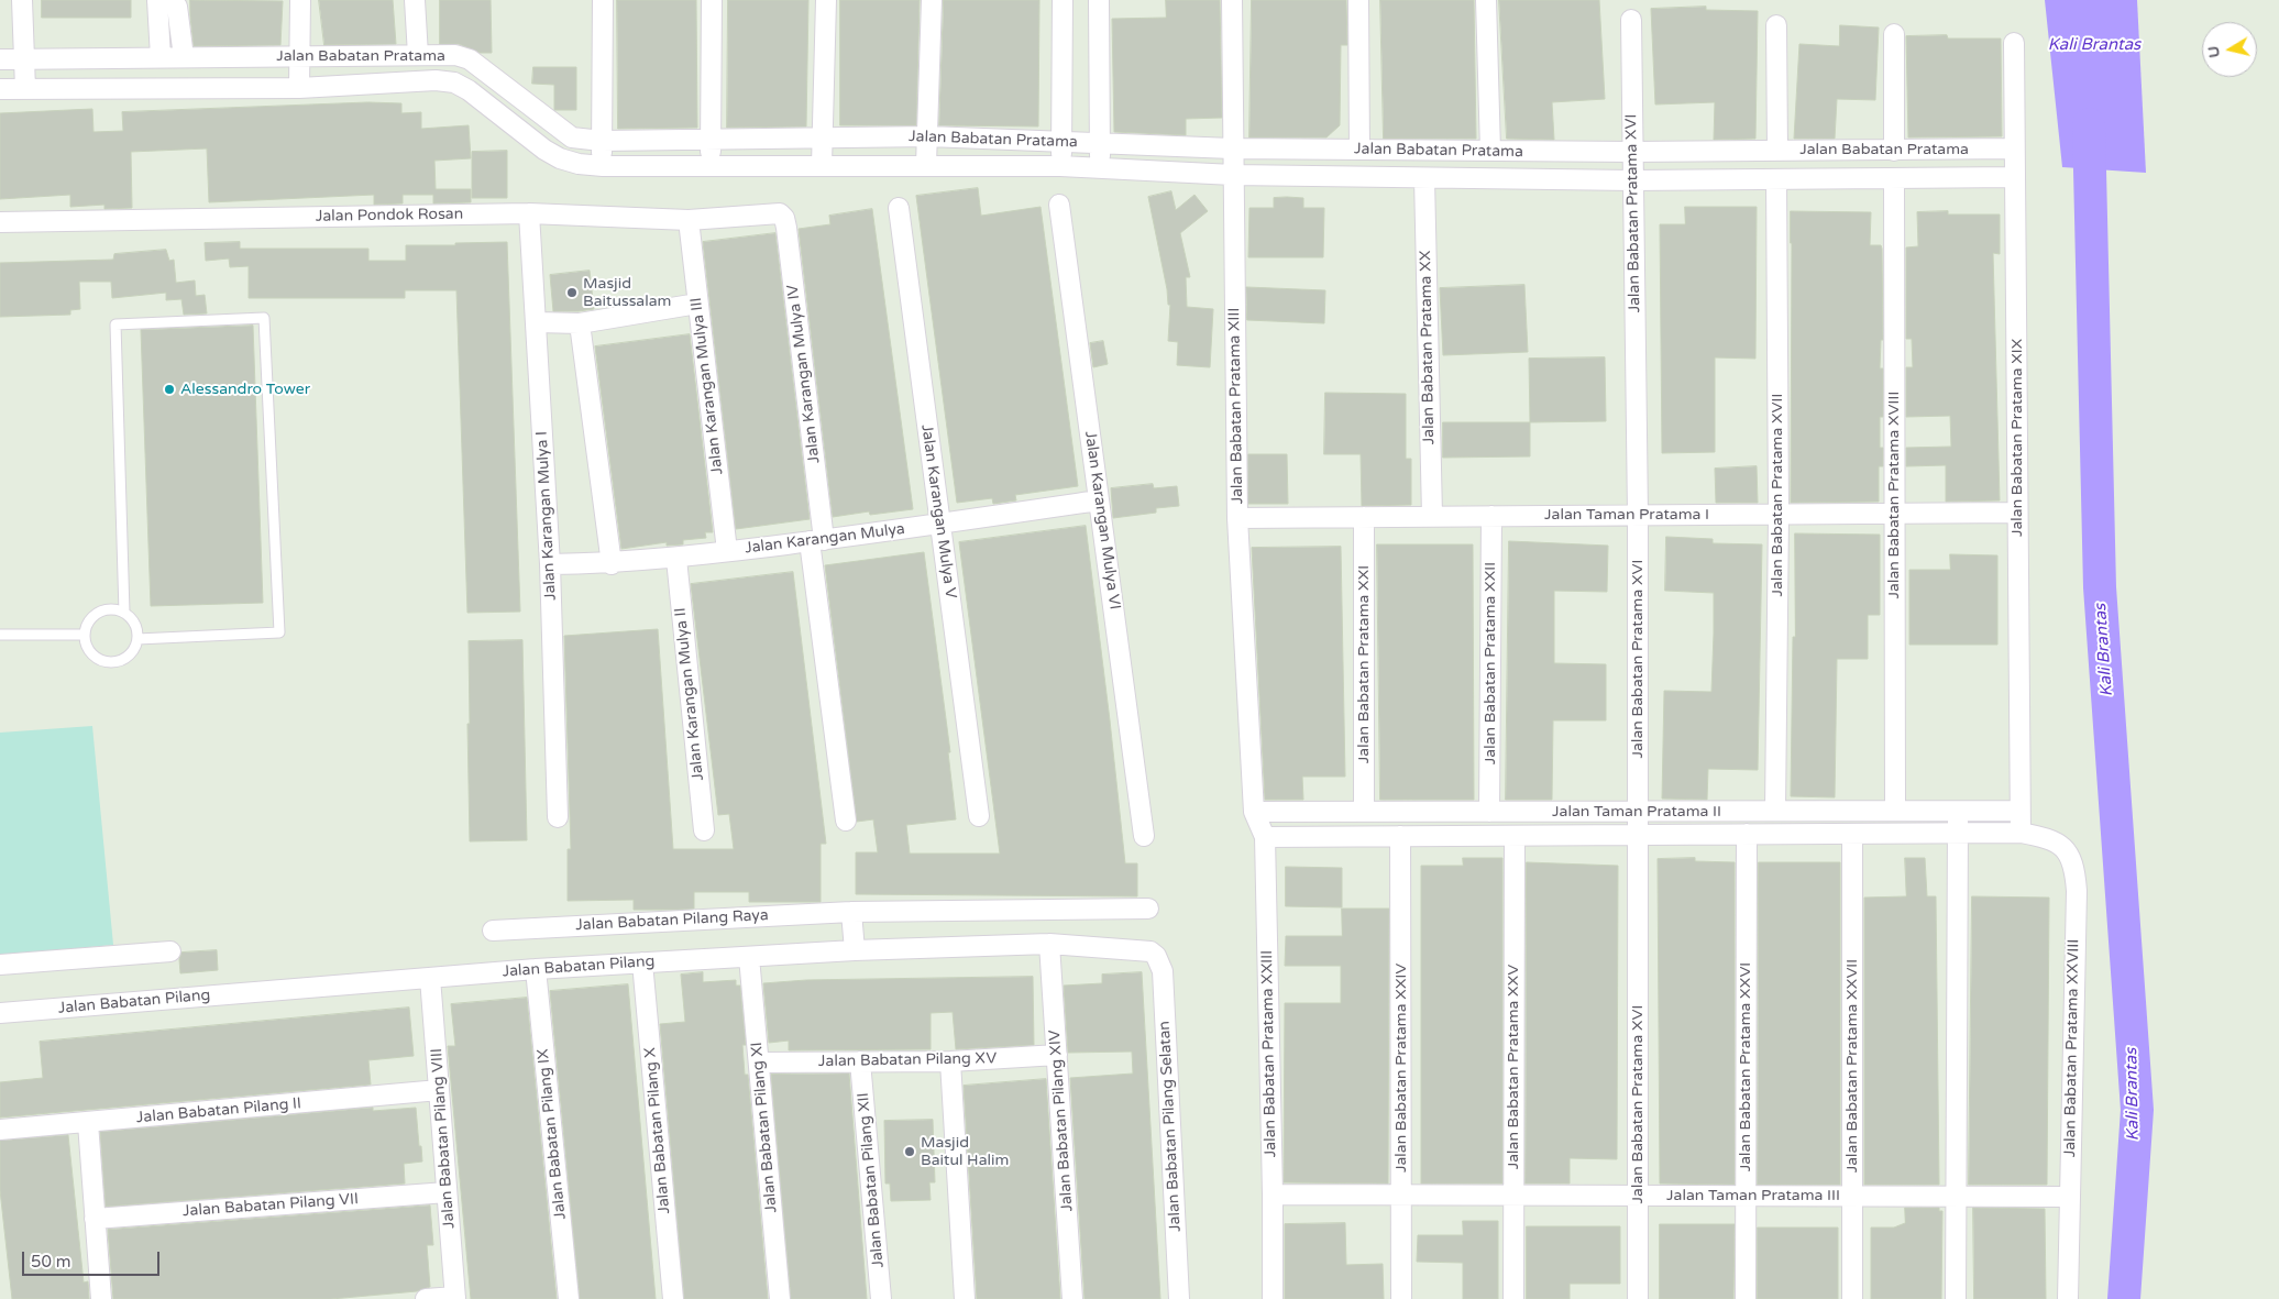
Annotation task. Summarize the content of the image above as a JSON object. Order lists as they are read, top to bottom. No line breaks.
{"streets":{"street":["Jalan Babatan Pratama","Jalan Babatan Pratama XVI","Jalan Pondok Rosan","Jalan Babatan Pratama XX","Jalan Karangan Mulya IV","Jalan Karangan Mulya III","Jalan Babatan Pratama XIII","Jalan Babatan Pratama XIX","Jalan Babatan Pratama XVII","Jalan Babatan Pratama XVIII","Jalan Karangan Mulya V","Jalan Taman Pratama I","Jalan Karangan Mulya I","Jalan Karangan Mulya VI","Jalan Karangan Mulya","Jalan Babatan Pratama XXII","Jalan Babatan Pratama XXI","Jalan Karangan Mulya II","Jalan Taman Pratama II","Jalan Babatan Pilang Raya","Jalan Babatan Pilang","Jalan Babatan Pratama XXVIII","Jalan Babatan Pratama XXIII","Jalan Babatan Pilang XV","Jalan Babatan Pratama XXVII","Jalan Babatan Pratama XXV","Jalan Babatan Pratama XXVI","Jalan Babatan Pratama XXIV","Jalan Babatan Pilang II","Jalan Babatan Pilang XIV","Jalan Babatan Pilang Selatan","Jalan Babatan Pilang XI","Jalan Babatan Pilang X","Jalan Babatan Pilang IX","Jalan Babatan Pilang VIII","Jalan Babatan Pilang XII","Jalan Taman Pratama III","Jalan Babatan Pilang VII"]},"crossings":[["Jalan Babatan Pratama","Jalan Babatan Pratama XVI"],["Jalan Babatan Pratama","Jalan Babatan Pratama XX"],["Jalan Babatan Pratama","Jalan Babatan Pratama XIII"],["Jalan Babatan Pratama","Jalan Babatan Pratama XIX"],["Jalan Babatan Pratama","Jalan Babatan Pratama XVII"],["Jalan Babatan Pratama","Jalan Babatan Pratama XVIII"],["Jalan Babatan Pratama XVI","Jalan Taman Pratama I"],["Jalan Babatan Pratama XVI","Jalan Taman Pratama II"],["Jalan Babatan Pratama XVI","Jalan Taman Pratama III"],["Jalan Pondok Rosan","Jalan Karangan Mulya IV"],["Jalan Pondok Rosan","Jalan Karangan Mulya III"],["Jalan Pondok Rosan","Jalan Karangan Mulya I"],["Jalan Babatan Pratama XX","Jalan Taman Pratama I"],["Jalan Karangan Mulya IV","Jalan Karangan Mulya"],["Jalan Karangan Mulya III","Jalan Karangan Mulya"],["Jalan Babatan Pratama XIII","Jalan Taman Pratama I"],["Jalan Babatan Pratama XIII","Jalan Taman Pratama II"],["Jalan Babatan Pratama XIII","Jalan Babatan Pratama XXIII"],["Jalan Babatan Pratama XIX","Jalan Taman Pratama I"],["Jalan Babatan Pratama XIX","Jalan Taman Pratama II"],["Jalan Babatan Pratama XIX","Jalan Babatan Pratama XXVIII"],["Jalan Babatan Pratama XVII","Jalan Taman Pratama I"],["Jalan Babatan Pratama XVII","Jalan Taman Pratama II"],["Jalan Babatan Pratama XVIII","Jalan Taman Pratama I"],["Jalan Babatan Pratama XVIII","Jalan Taman Pratama II"],["Jalan Karangan Mulya V","Jalan Karangan Mulya"],["Jalan Taman Pratama I","Jalan Babatan Pratama XXII"],["Jalan Taman Pratama I","Jalan Babatan Pratama XXI"],["Jalan Karangan Mulya I","Jalan Karangan Mulya"],["Jalan Karangan Mulya VI","Jalan Karangan Mulya"],["Jalan Karangan Mulya","Jalan Karangan Mulya II"],["Jalan Babatan Pratama XXII","Jalan Taman Pratama II"],["Jalan Babatan Pratama XXI","Jalan Taman Pratama II"],["Jalan Taman Pratama II","Jalan Babatan Pratama XXVIII"],["Jalan Taman Pratama II","Jalan Babatan Pratama XXIII"],["Jalan Taman Pratama II","Jalan Babatan Pratama XXVII"],["Jalan Taman Pratama II","Jalan Babatan Pratama XXV"],["Jalan Taman Pratama II","Jalan Babatan Pratama XXVI"],["Jalan Taman Pratama II","Jalan Babatan Pratama XXIV"],["Jalan Babatan Pilang Raya","Jalan Babatan Pilang"],["Jalan Babatan Pilang","Jalan Babatan Pilang XIV"],["Jalan Babatan Pilang","Jalan Babatan Pilang Selatan"],["Jalan Babatan Pilang","Jalan Babatan Pilang XI"],["Jalan Babatan Pilang","Jalan Babatan Pilang X"],["Jalan Babatan Pilang","Jalan Babatan Pilang IX"],["Jalan Babatan Pilang","Jalan Babatan Pilang VIII"],["Jalan Babatan Pratama XXVIII","Jalan Taman Pratama III"],["Jalan Babatan Pratama XXIII","Jalan Taman Pratama III"],["Jalan Babatan Pilang XV","Jalan Babatan Pilang XIV"],["Jalan Babatan Pilang XV","Jalan Babatan Pilang XI"],["Jalan Babatan Pilang XV","Jalan Babatan Pilang XII"],["Jalan Babatan Pratama XXVII","Jalan Taman Pratama III"],["Jalan Babatan Pratama XXV","Jalan Taman Pratama III"],["Jalan Babatan Pratama XXVI","Jalan Taman Pratama III"],["Jalan Babatan Pratama XXIV","Jalan Taman Pratama III"],["Jalan Babatan Pilang II","Jalan Babatan Pilang VIII"],["Jalan Babatan Pilang VIII","Jalan Babatan Pilang VII"]],"water":["Kali Brantas"],"places":["Masjid Baitussalam","Alessandro Tower","Masjid Baitul Halim"],"scale_bar":"50 m","north":"left"}
